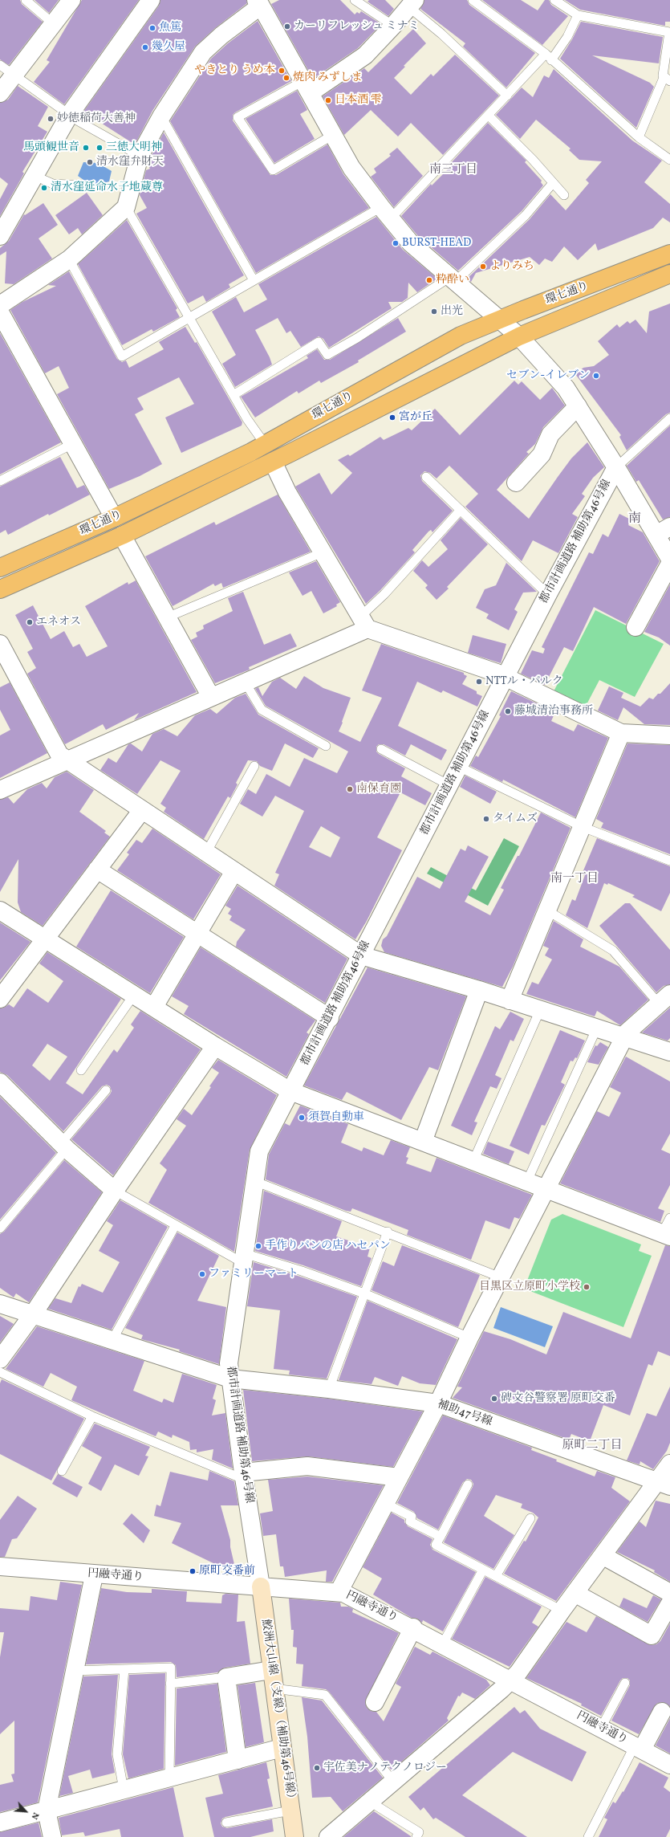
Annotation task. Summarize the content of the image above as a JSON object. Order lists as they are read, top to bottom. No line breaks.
{"streets":{"main road":["環七通り","鮫洲大山線（支線）（補助第46号線）"],"street":["都市計画道路 補助第46号線","補助47号線","円融寺通り"]},"crossings":[["都市計画道路 補助第46号線","補助47号線"],["都市計画道路 補助第46号線","円融寺通り"],["都市計画道路 補助第46号線","鮫洲大山線（支線）（補助第46号線）"],["円融寺通り","鮫洲大山線（支線）（補助第46号線）"]],"districts":["南三丁目","南","南一丁目","原町二丁目"],"places":["カーリフレッシュ ミナミ","魚篤","幾久屋","やきとり うめ本","焼肉 みずしま","日本酒 雫","妙徳稲荷大善神","馬頭観世音","三徳大明神","清水窪弁財天","清水窪延命水子地蔵尊","BURST-HEAD","よりみち","粋酔い","出光","セブン-イレブン","宮が丘","エネオス","NTTル・パルク","藤城清治事務所","南保育園","タイムズ","須賀自動車","手作りパンの店 ハセパン","ファミリーマート","目黒区立原町小学校","碑文谷警察署 原町交番","原町交番前","宇佐美ナノテクノロジー"],"north":"bottom right"}
